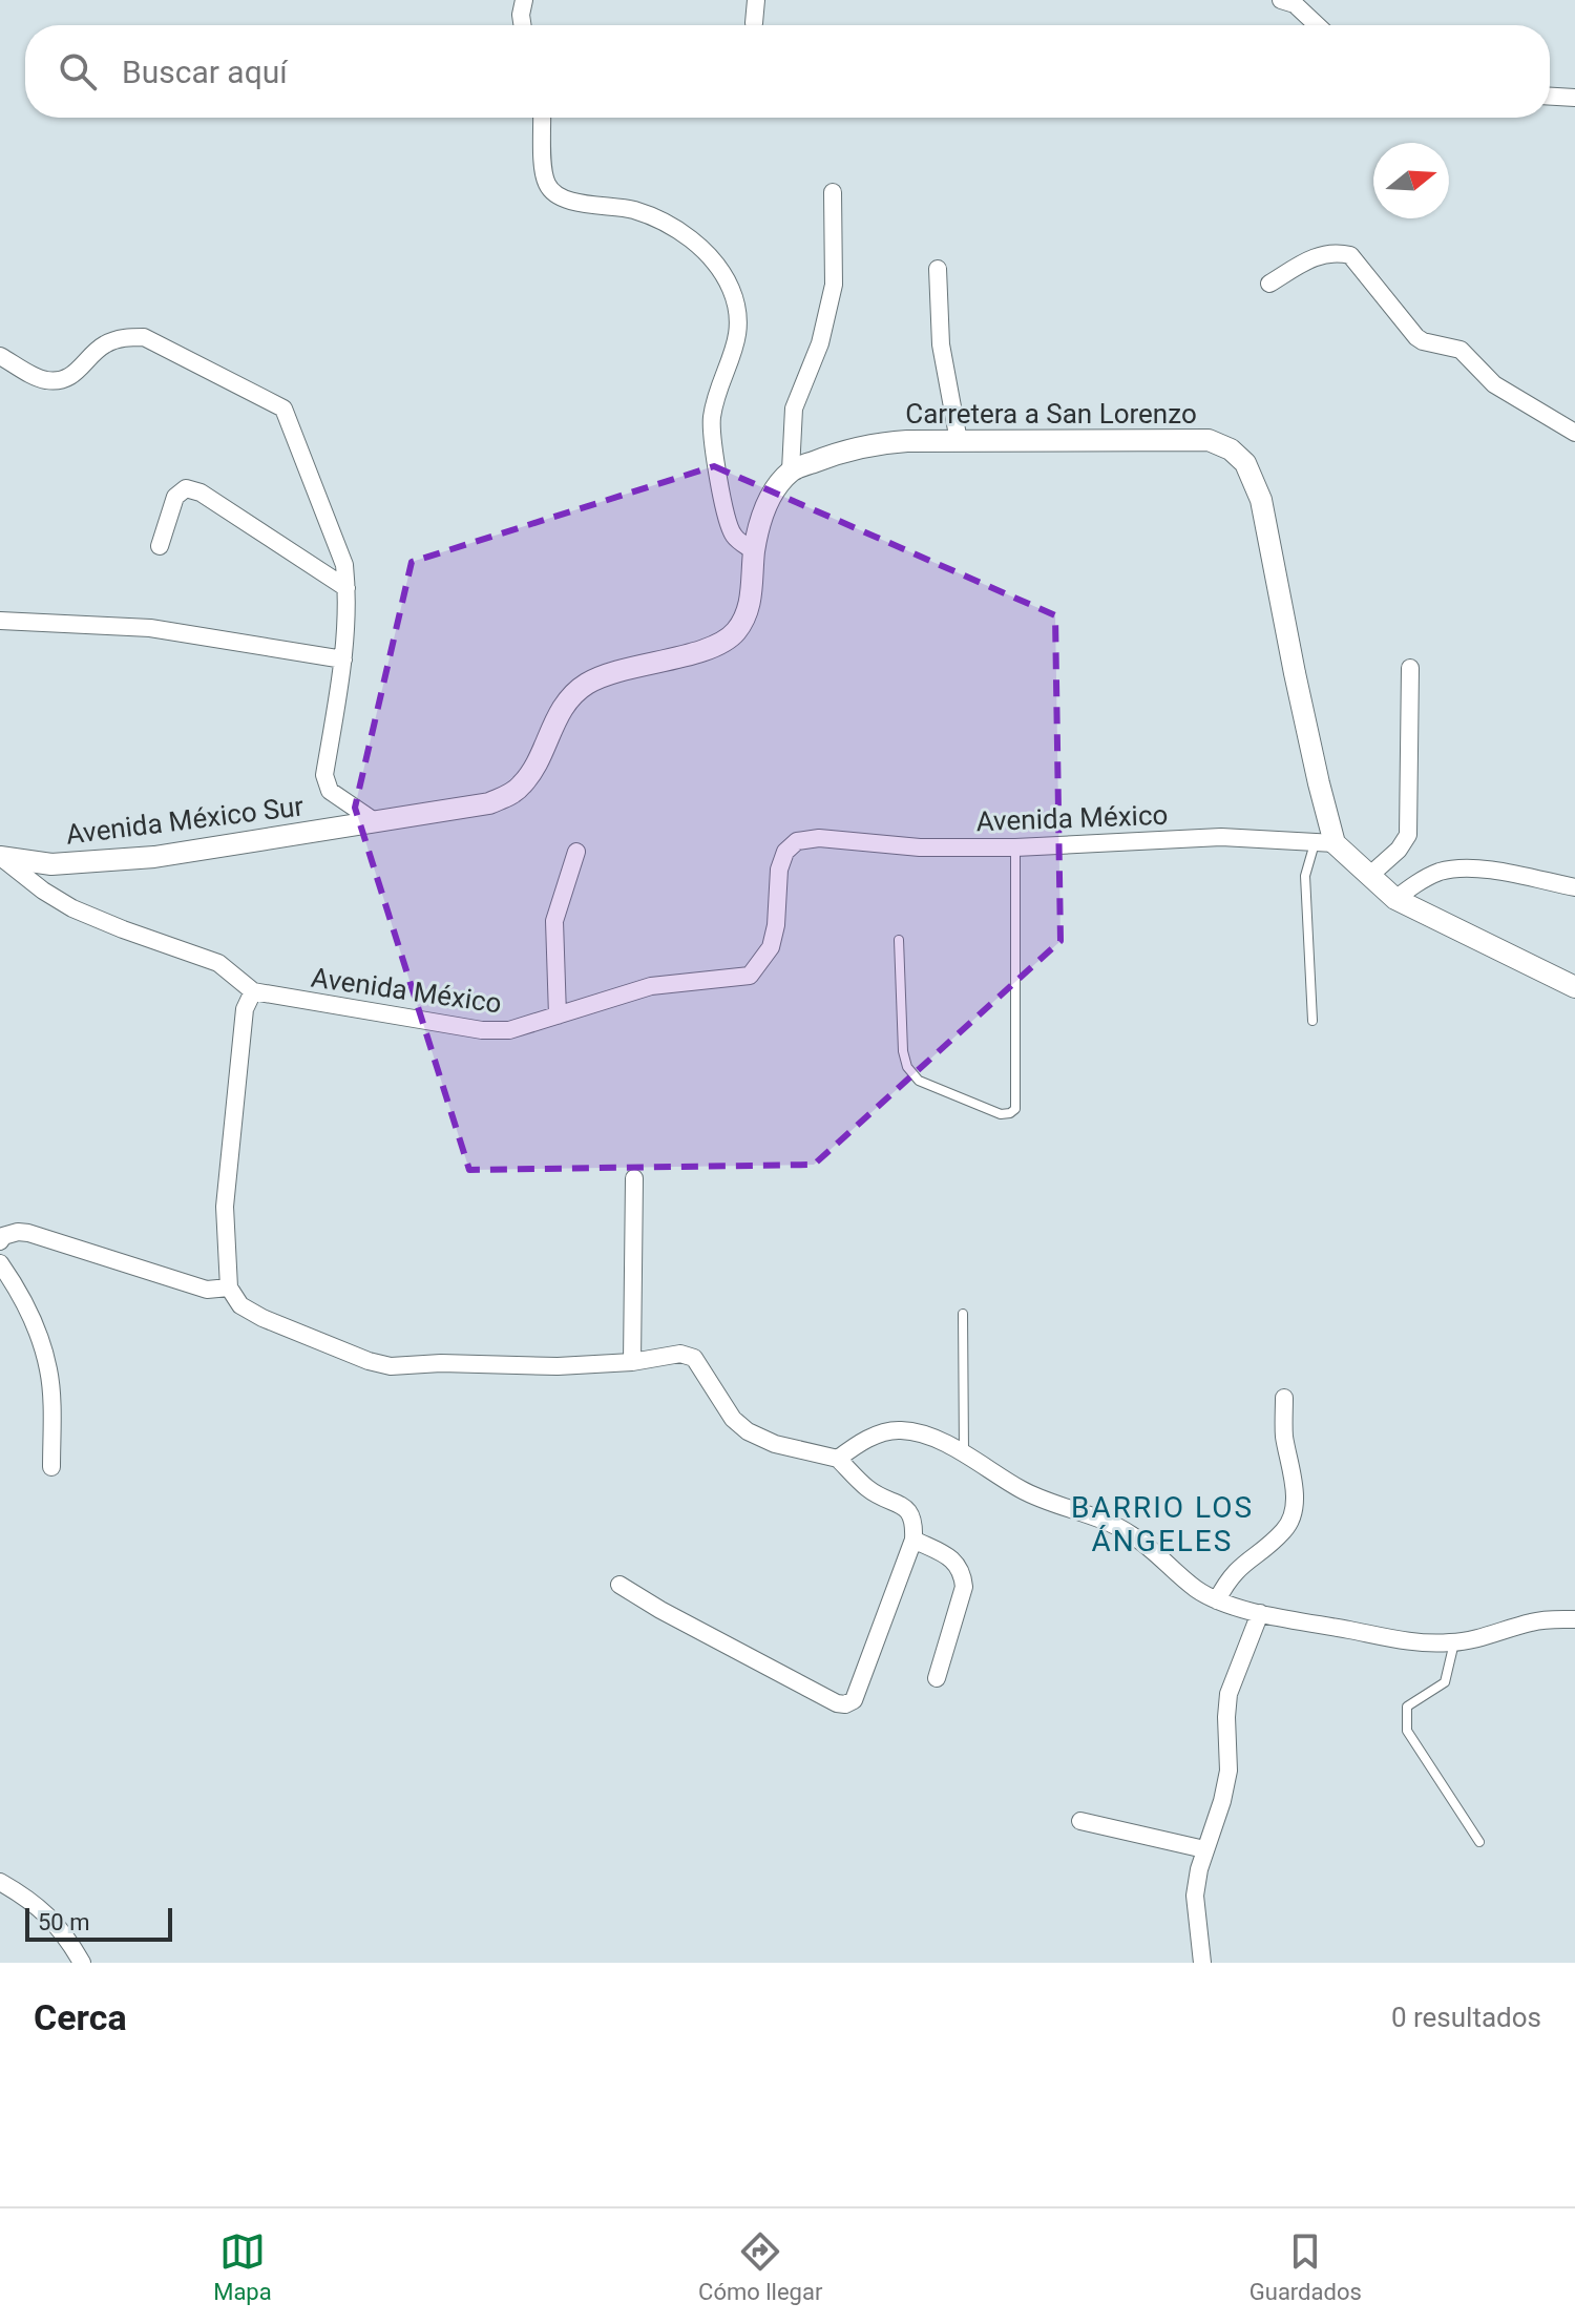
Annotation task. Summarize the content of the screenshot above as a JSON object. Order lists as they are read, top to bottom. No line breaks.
{"streets":{"street":["Carretera a San Lorenzo","Avenida México","Avenida México Sur"]},"crossings":[["Carretera a San Lorenzo","Avenida México"],["Avenida México","Avenida México Sur"]],"districts":["BARRIO LOS ÁNGELES"],"scale_bar":"50 m","north":"right","page":{"search":"Buscar aquí","scale":"50 m","heading":["Cerca","0 resultados"],"nav":["Mapa","Cómo llegar","Guardados"]}}
